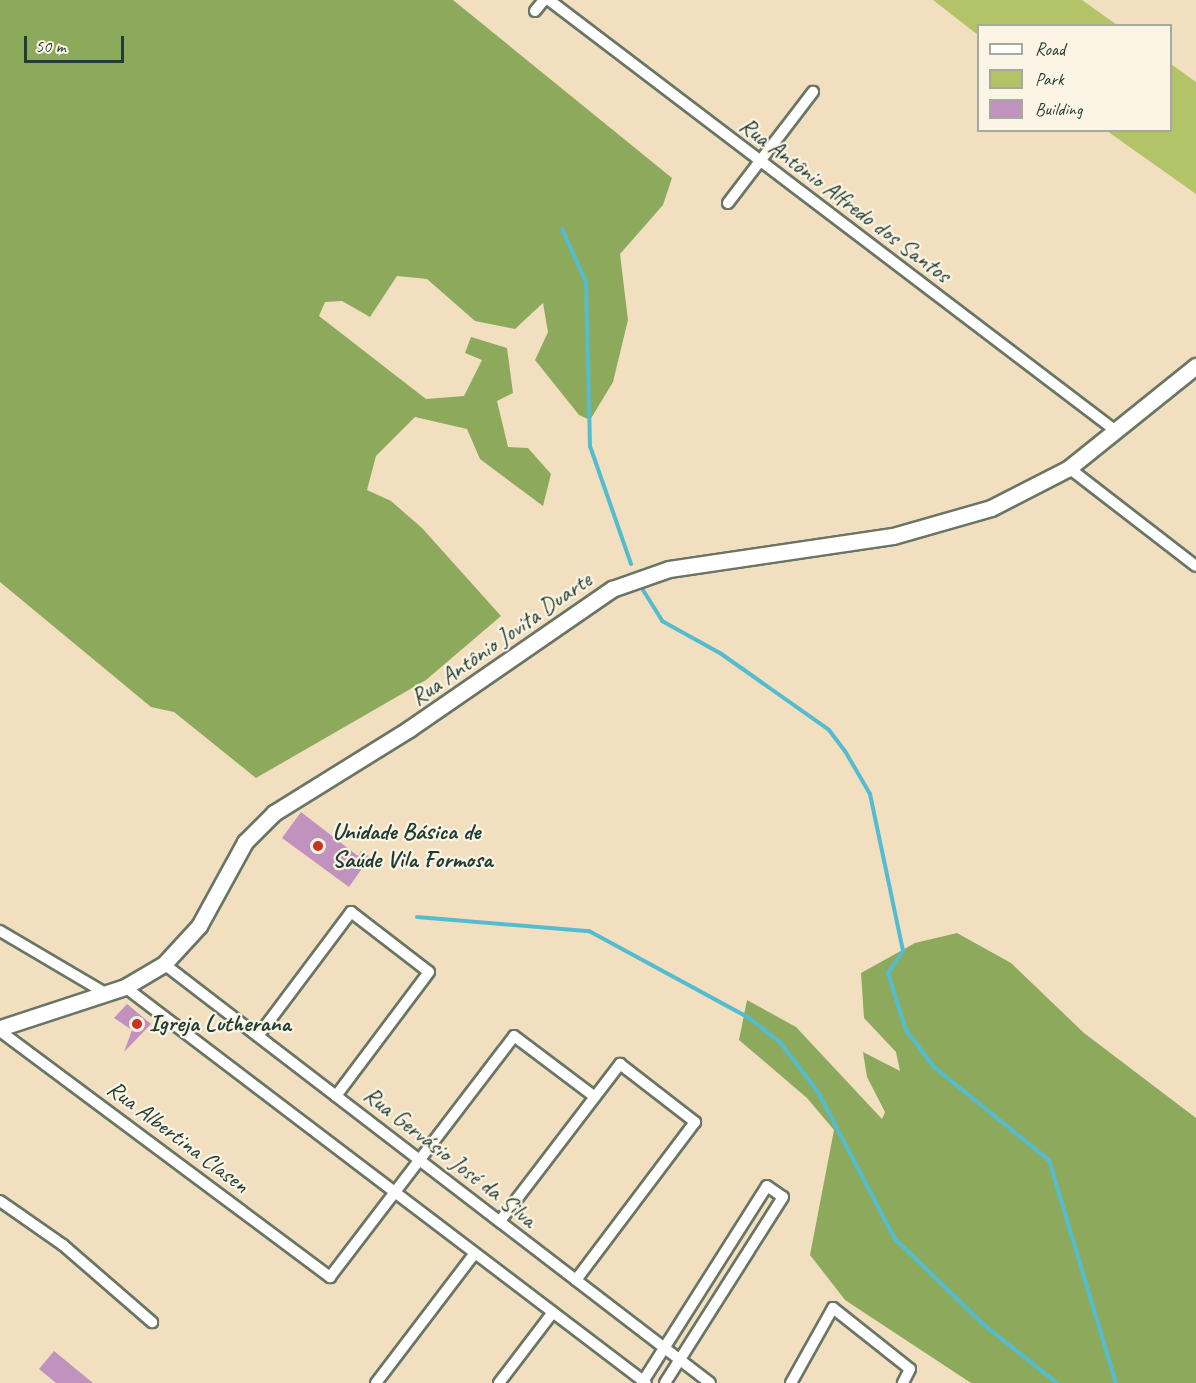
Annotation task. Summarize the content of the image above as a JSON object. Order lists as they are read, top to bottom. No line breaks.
{"streets":{"main road":["Rua Antônio Jovita Duarte"],"street":["Rua Antônio Alfredo dos Santos","Rua Albertina Clasen","Rua Gervásio José da Silva"]},"crossings":[["Rua Antônio Alfredo dos Santos","Rua Antônio Jovita Duarte"],["Rua Antônio Jovita Duarte","Rua Albertina Clasen"],["Rua Antônio Jovita Duarte","Rua Gervásio José da Silva"]],"places":["Unidade Básica de Saúde Vila Formosa","Igreja Lutherana"],"legend":["Road","Park","Building"],"scale_bar":"50 m"}
